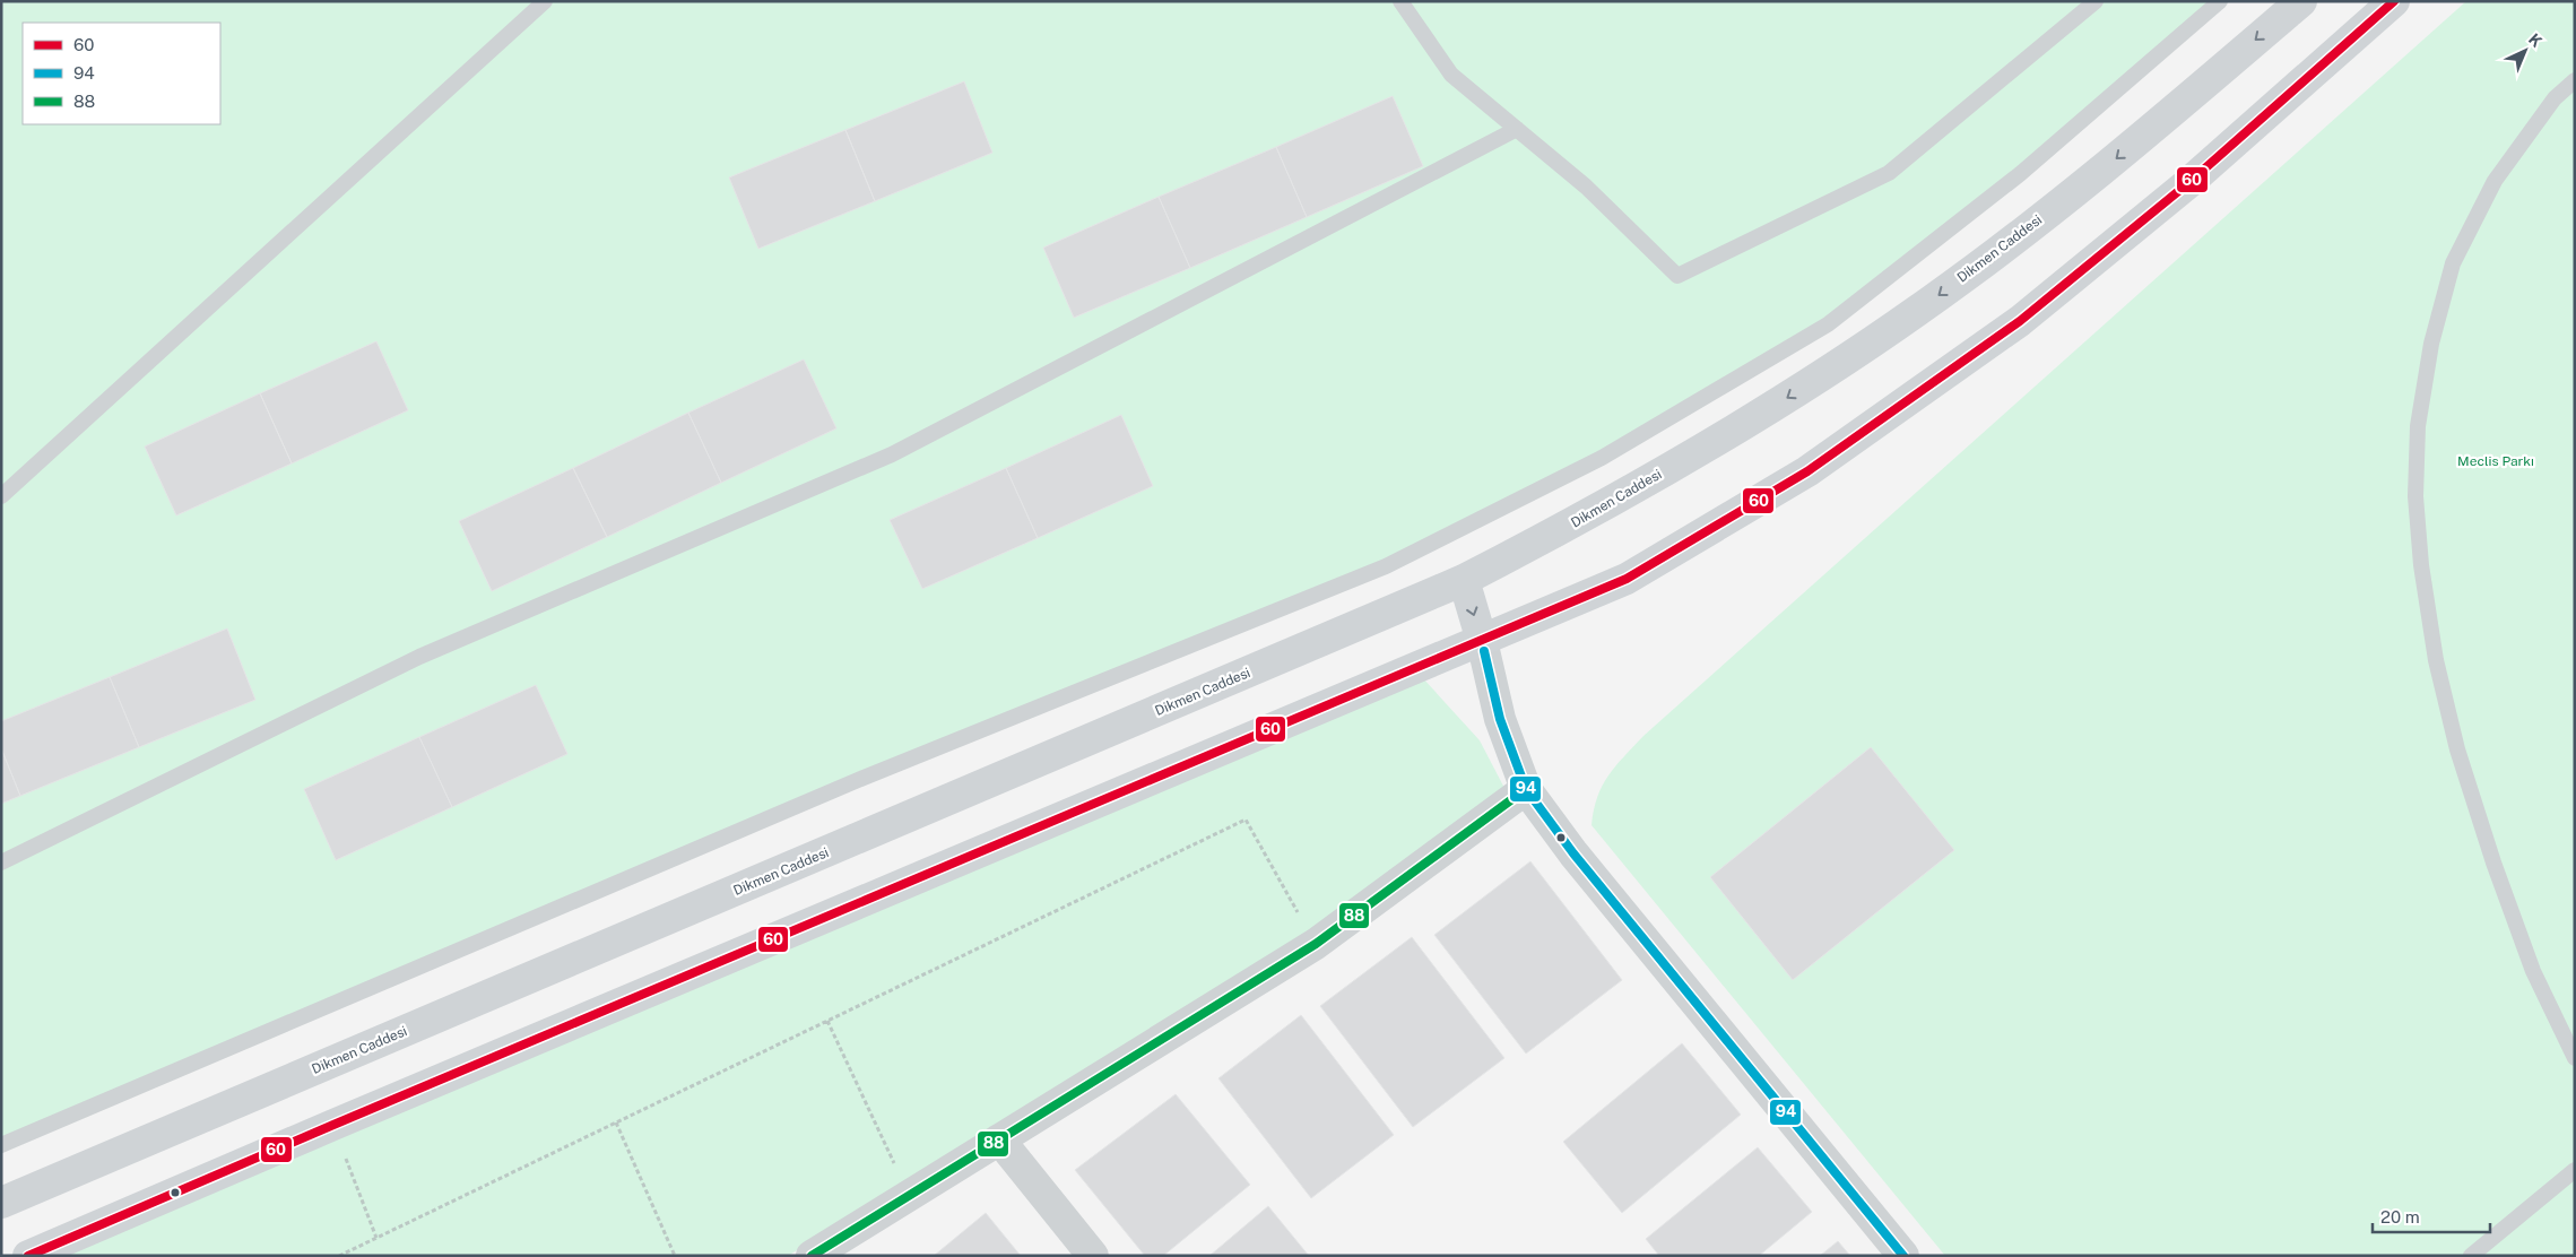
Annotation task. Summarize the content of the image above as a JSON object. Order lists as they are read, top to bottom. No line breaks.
{"streets":{"main road":["Dikmen Caddesi"]},"parks":["Meclis Parkı"],"lines":["transit line 60","transit line 94","transit line 88"],"legend":["60","94","88"],"scale_bar":"20 m","north":"top right"}
